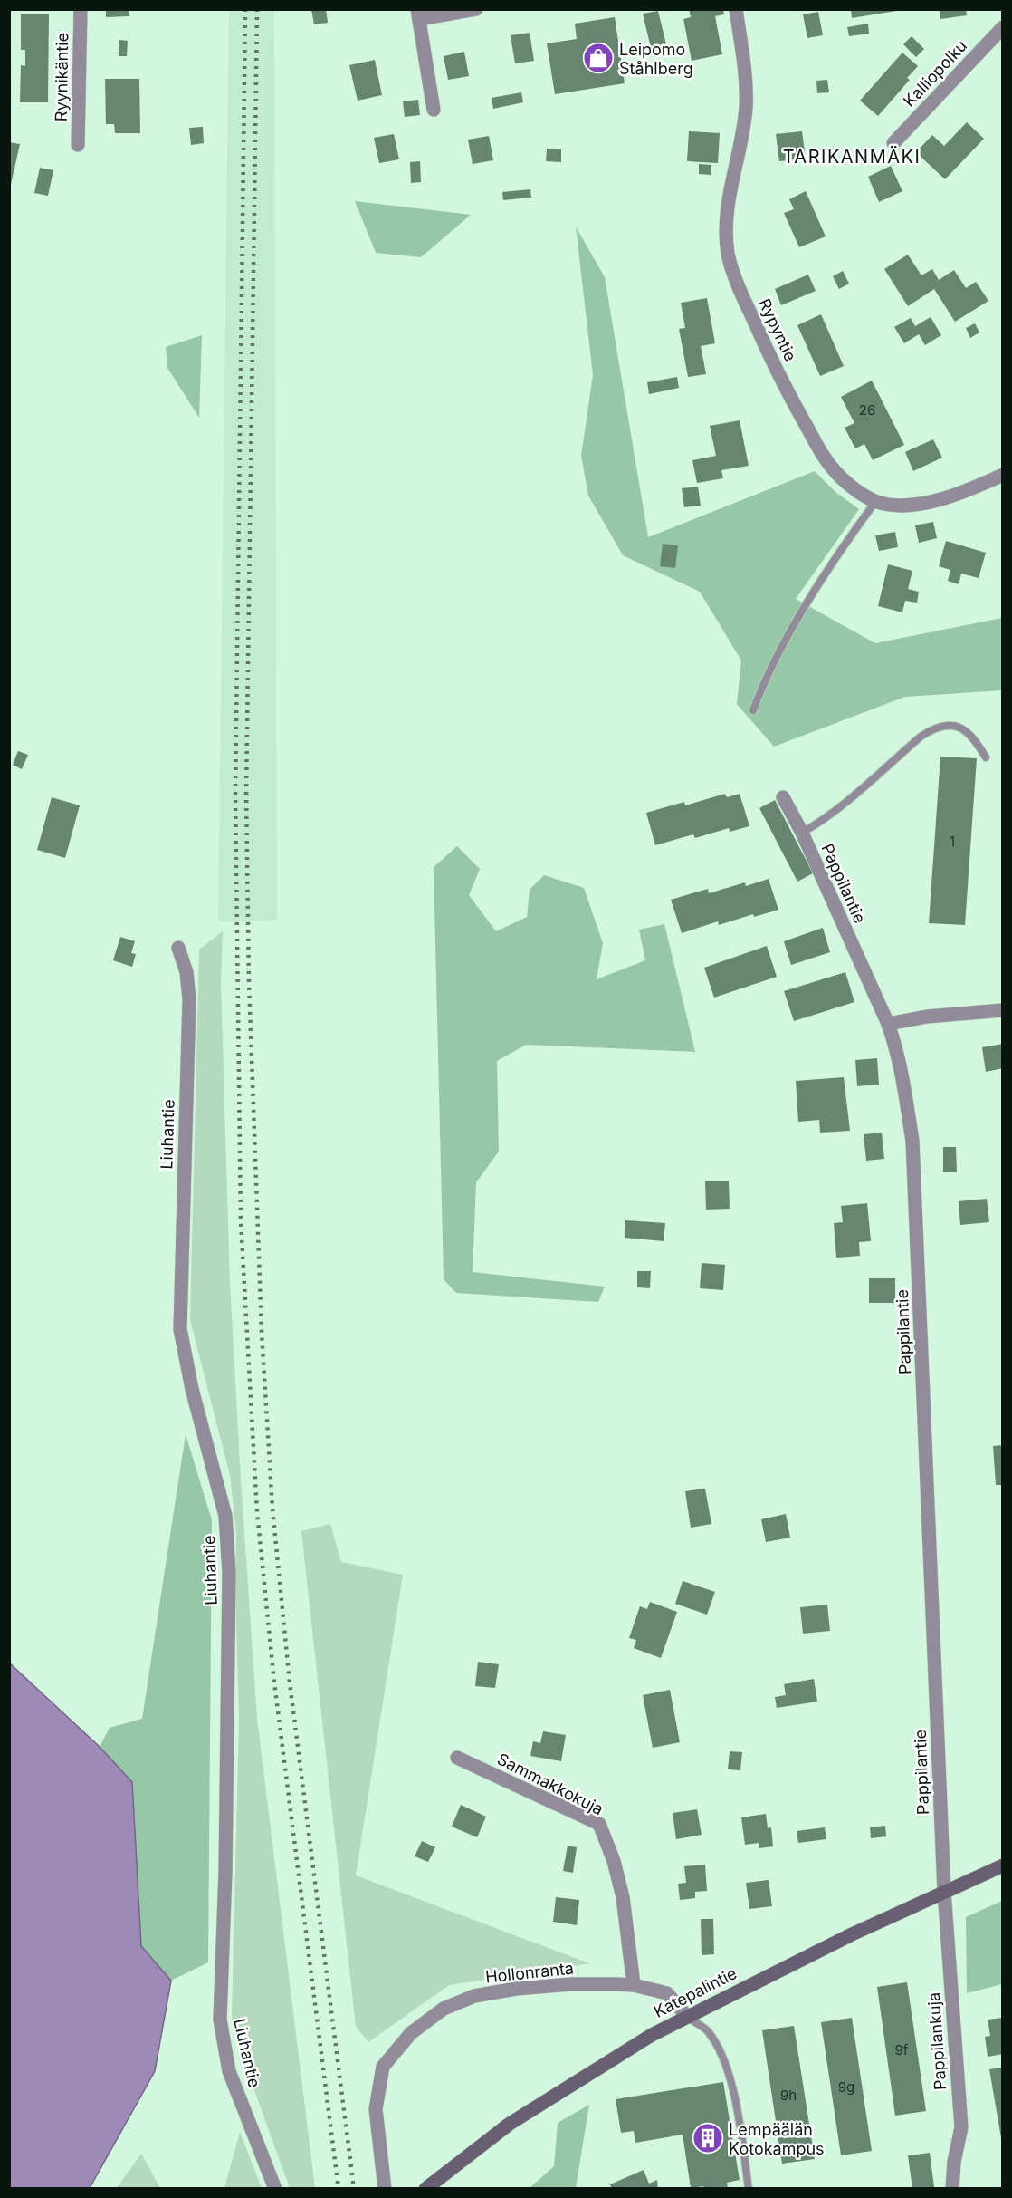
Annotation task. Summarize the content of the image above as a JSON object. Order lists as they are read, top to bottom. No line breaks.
{"streets":{"street":["Kalliopolku","Ryynikäntie","Rypyntie","Pappilantie","Liuhantie","Sammakkokuja","Hollonranta","Katepalintie","Pappilankuja"]},"crossings":[["Pappilantie","Katepalintie"],["Pappilantie","Pappilankuja"],["Sammakkokuja","Hollonranta"],["Hollonranta","Katepalintie"],["Katepalintie","Pappilankuja"]],"districts":["TARIKANMÄKI"],"places":{"shop":["Leipomo Ståhlberg"],"building":["Lempäälän Kotokampus"]},"house_numbers":["26","1","9f","9g","9h"]}
